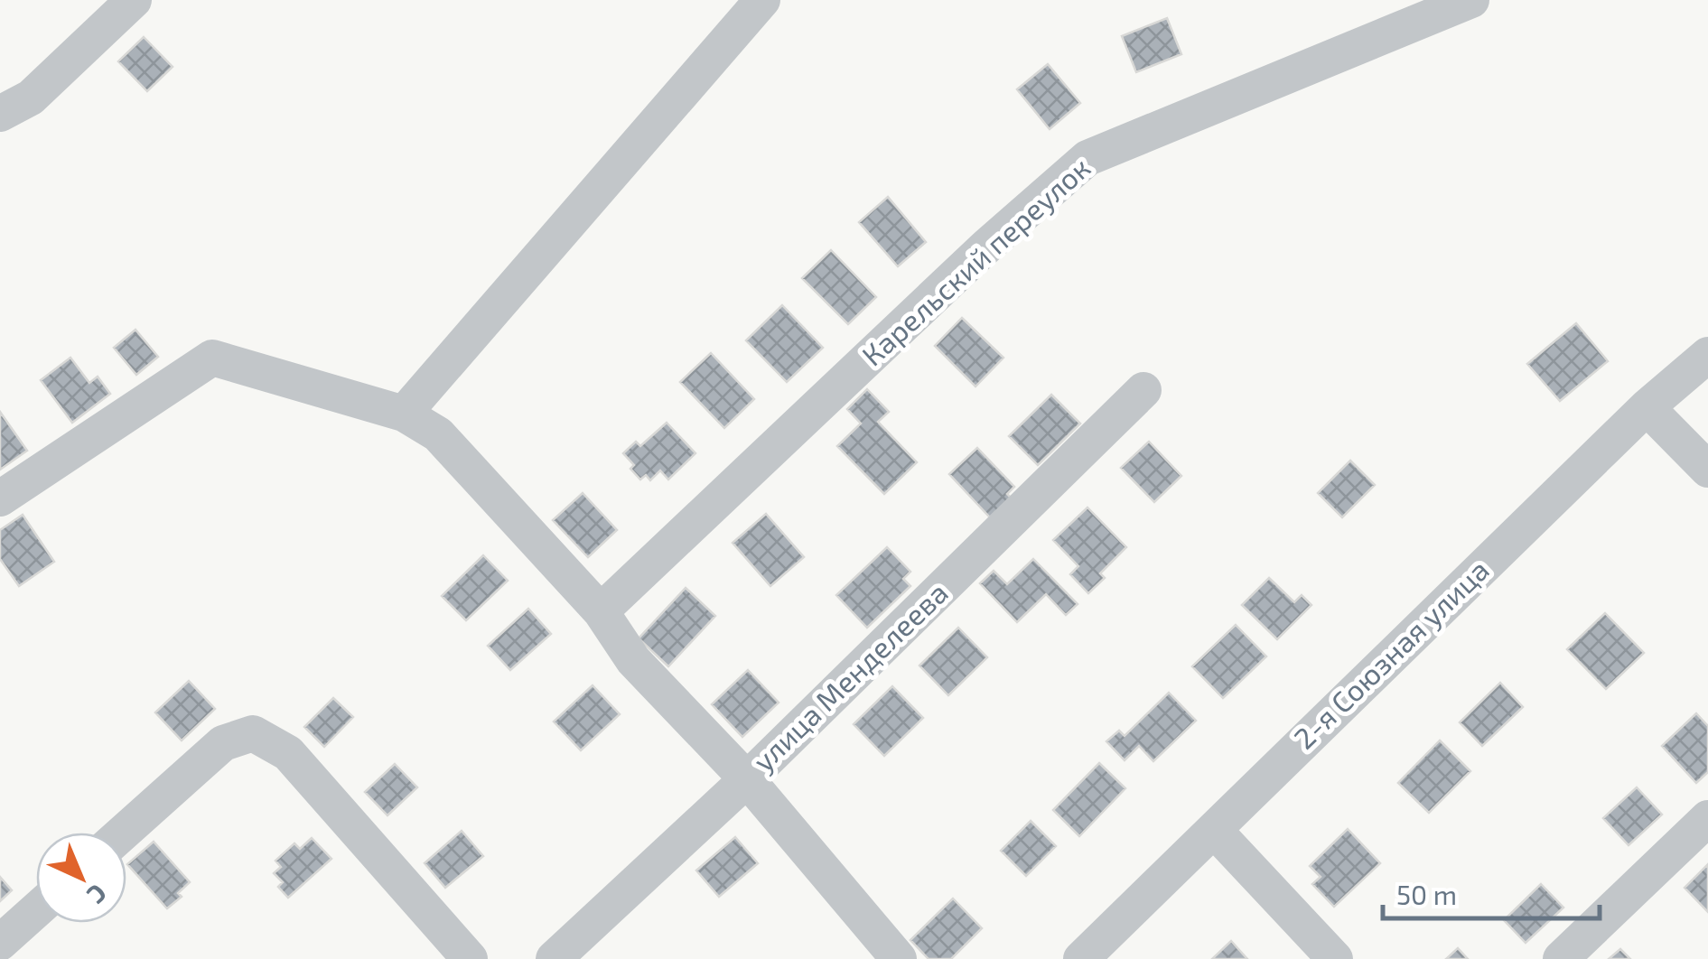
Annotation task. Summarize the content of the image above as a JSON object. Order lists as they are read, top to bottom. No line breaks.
{"streets":{"street":["Карельский переулок","2-я Союзная улица","улица Менделеева"]},"scale_bar":"50 m","north":"bottom right"}
